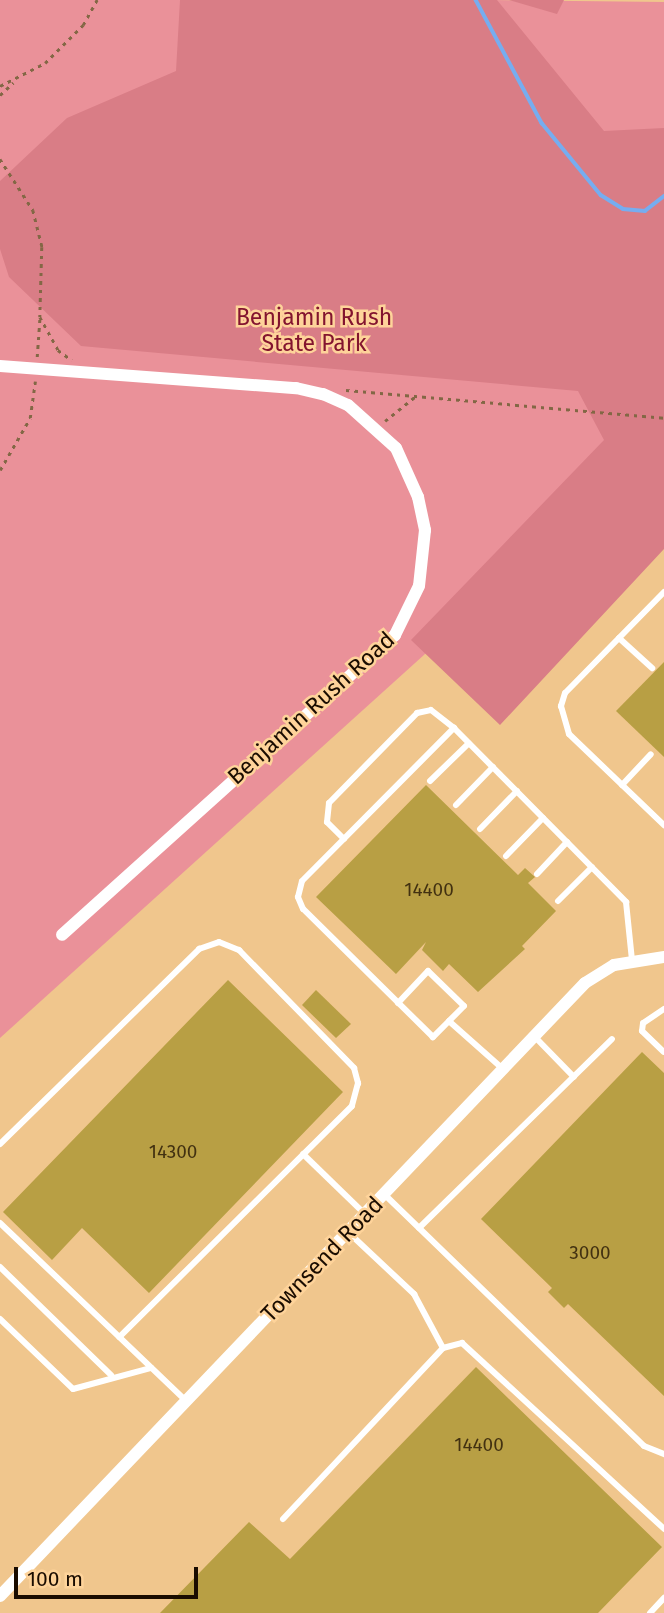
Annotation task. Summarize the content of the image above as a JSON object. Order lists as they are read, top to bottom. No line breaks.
{"streets":{"street":["Benjamin Rush Road","Townsend Road"]},"parks":["Benjamin Rush State Park"],"house_numbers":["14400","14300","3000","14400"],"scale_bar":"100 m"}
